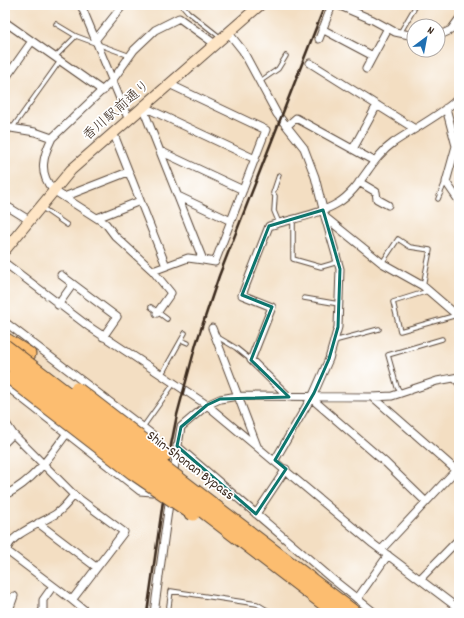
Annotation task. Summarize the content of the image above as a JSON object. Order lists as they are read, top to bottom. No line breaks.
{"streets":{"highway":["Shin-Shonan Bypass"],"street":["香川駅前通り"]},"north":"top right"}
